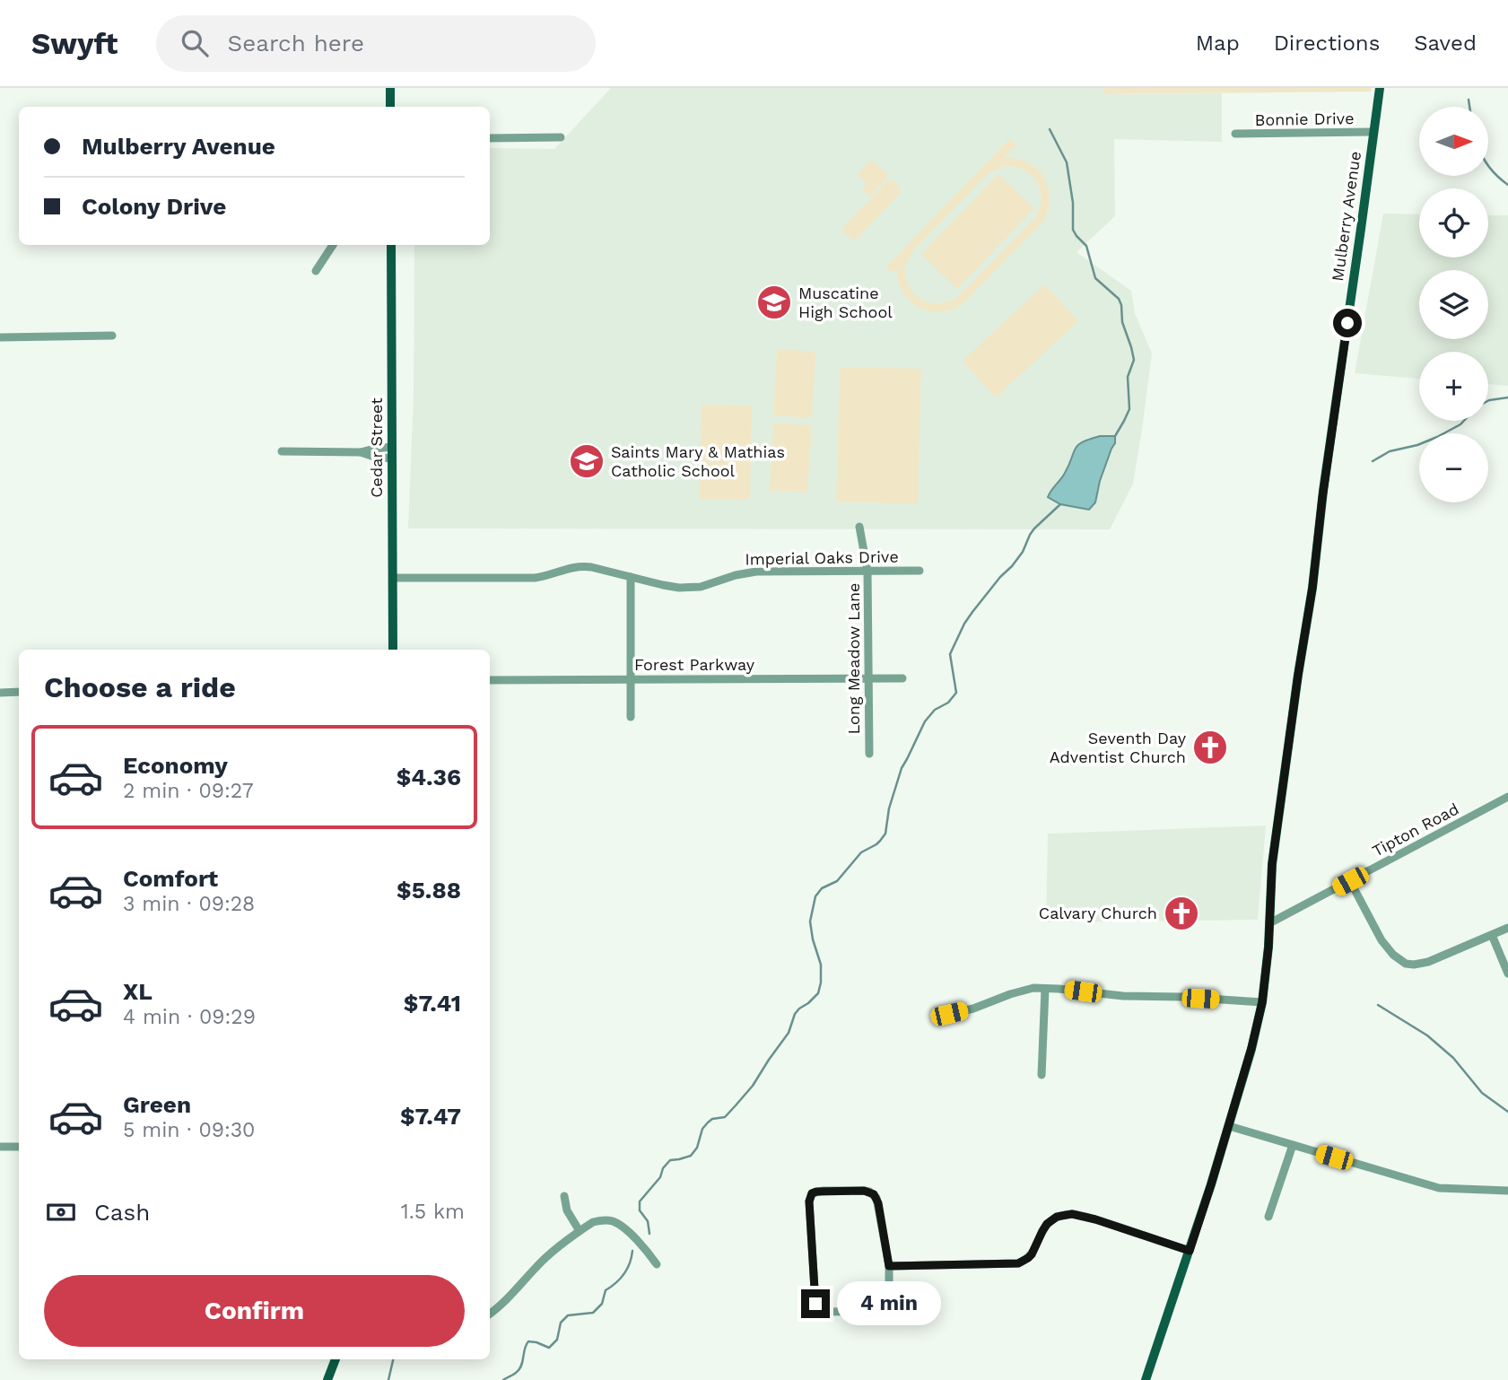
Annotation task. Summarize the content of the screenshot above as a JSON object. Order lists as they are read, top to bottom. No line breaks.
{"streets":{"main road":["Mulberry Avenue","Cedar Street"],"street":["Bonnie Drive","Imperial Oaks Drive","Long Meadow Lane","Forest Parkway","Tipton Road"]},"crossings":[["Bonnie Drive","Mulberry Avenue"],["Mulberry Avenue","Tipton Road"],["Cedar Street","Imperial Oaks Drive"],["Imperial Oaks Drive","Long Meadow Lane"],["Long Meadow Lane","Forest Parkway"]],"places":{"school or university":["Muscatine High School","Saints Mary & Mathias Catholic School"],"church":["Seventh Day Adventist Church","Calvary Church"]},"north":"right","page":{"header":"Swyft","search":"Search here","nav":["Map","Directions","Saved"],"map_buttons":["+","−"],"banner":["Mulberry Avenue","Colony Drive"],"heading":"Choose a ride","list":[{"name":"Economy","note":"2 min · 09:27","value":"$4.36"},{"name":"Comfort","note":"3 min · 09:28","value":"$5.88"},{"name":"XL","note":"4 min · 09:29","value":"$7.41"},{"name":"Green","note":"5 min · 09:30","value":"$7.47"}],"pay":["Cash","1.5 km"],"buttons":"Confirm","bubble":"4 min"}}
